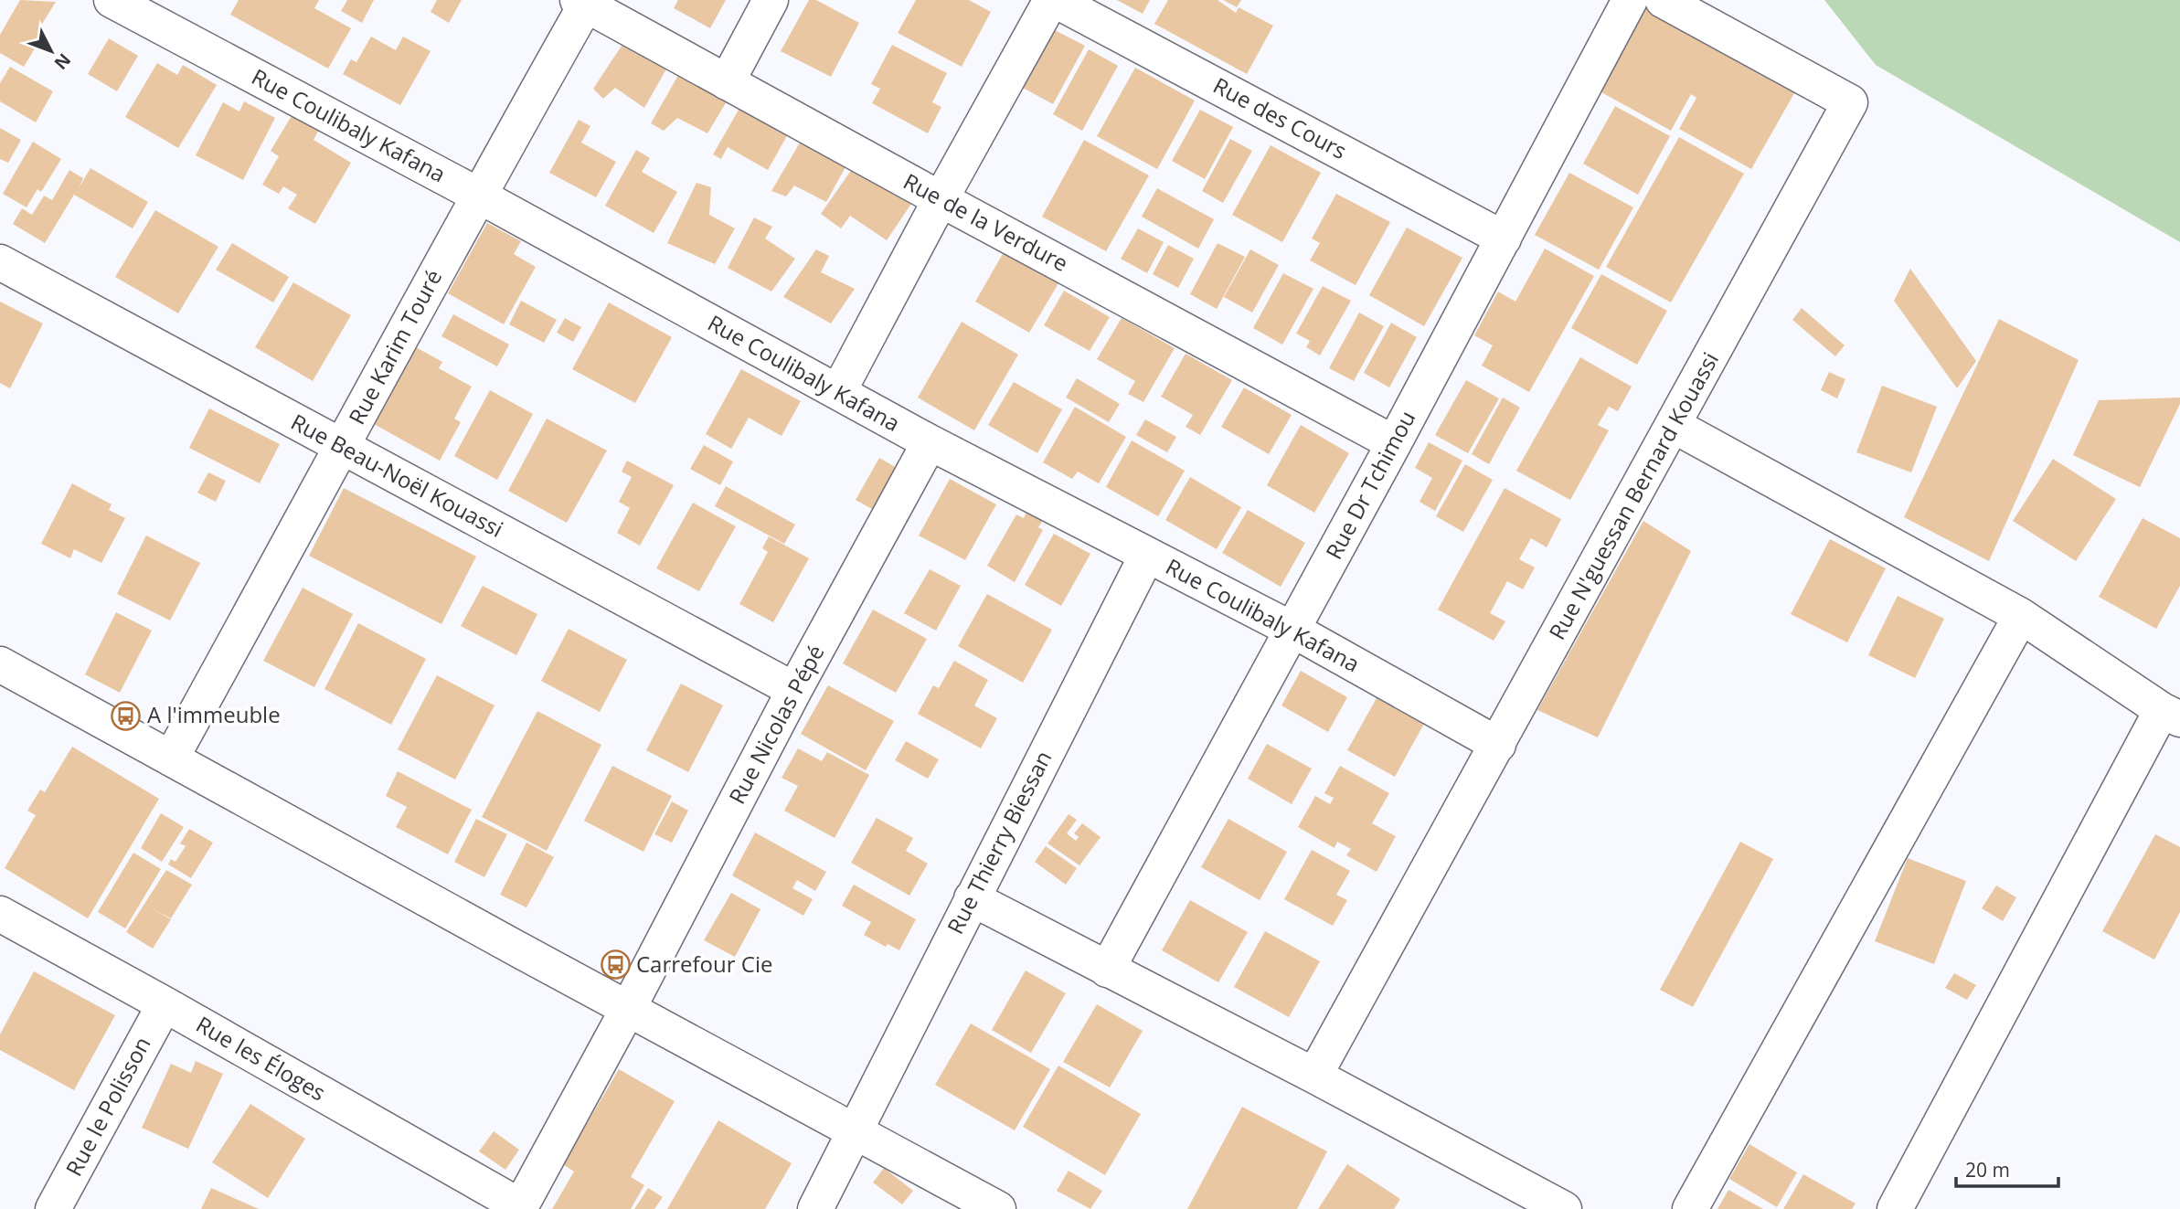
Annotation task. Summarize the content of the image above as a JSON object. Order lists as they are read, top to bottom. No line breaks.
{"streets":{"street":["Rue des Cours","Rue Coulibaly Kafana","Rue de la Verdure","Rue Karim Touré","Rue Beau-Noël Kouassi","Rue Dr Tchimou","Rue N'guessan Bernard Kouassi","Rue Nicolas Pépé","Rue Thierry Biessan","Rue les Éloges","Rue le Polisson"]},"crossings":[["Rue des Cours","Rue Dr Tchimou"],["Rue Coulibaly Kafana","Rue Karim Touré"],["Rue Coulibaly Kafana","Rue Dr Tchimou"],["Rue Coulibaly Kafana","Rue N'guessan Bernard Kouassi"],["Rue Coulibaly Kafana","Rue Nicolas Pépé"],["Rue Coulibaly Kafana","Rue Thierry Biessan"],["Rue de la Verdure","Rue Karim Touré"],["Rue de la Verdure","Rue Dr Tchimou"],["Rue Karim Touré","Rue Beau-Noël Kouassi"],["Rue Beau-Noël Kouassi","Rue Nicolas Pépé"],["Rue Nicolas Pépé","Rue les Éloges"],["Rue les Éloges","Rue le Polisson"]],"places":{"bus stop":["A l'immeuble","Carrefour Cie"]},"scale_bar":"20 m","north":"bottom right"}
